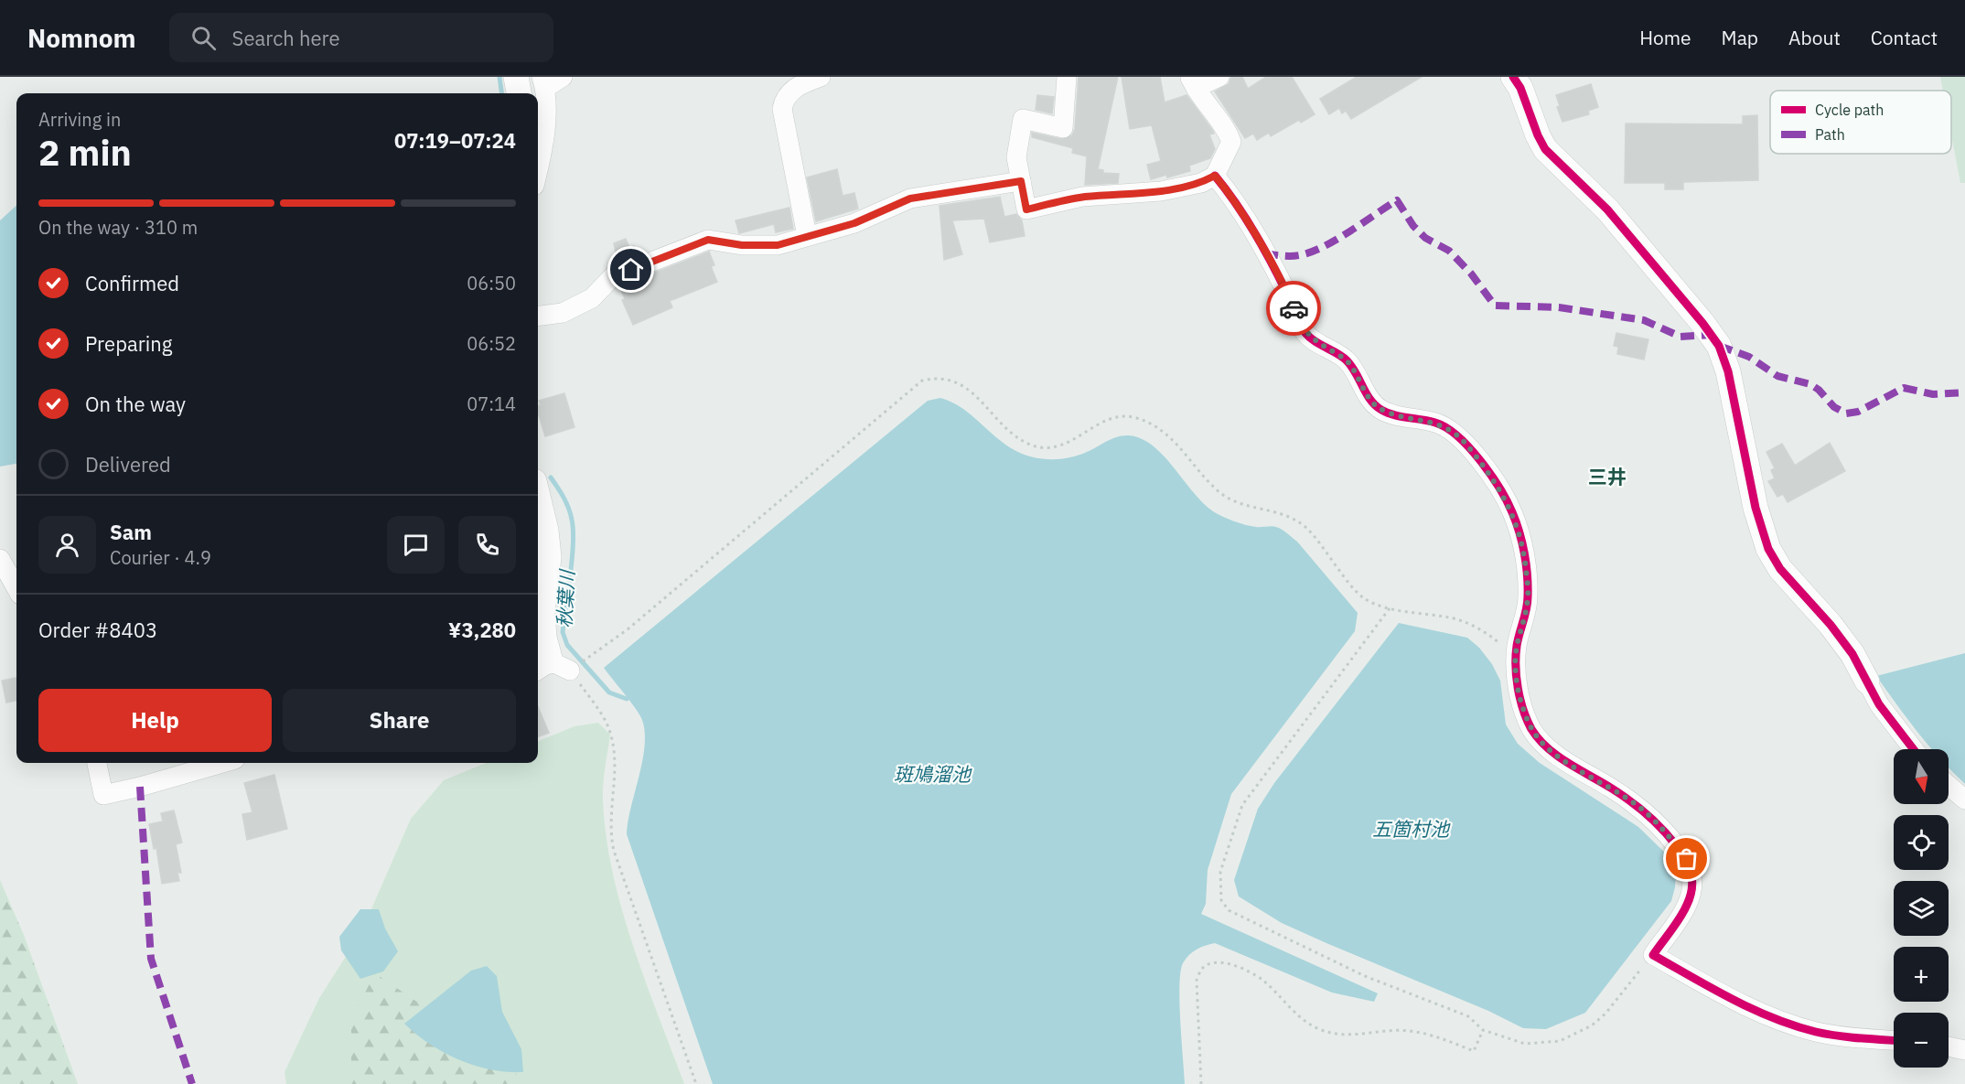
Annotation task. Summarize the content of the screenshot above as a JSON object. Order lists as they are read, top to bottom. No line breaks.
{"districts":["三井"],"water":["秋葉川","斑鳩溜池","五箇村池"],"legend":["Cycle path","Path"],"north":"bottom","page":{"header":"Nomnom","search":"Search here","nav":["Home","Map","About","Contact"],"heading":["2 min","Arriving in","07:19–07:24"],"panel":["Sam","Courier · 4.9","Order #8403","¥3,280"],"bar":"On the way · 310 m","list":[["Confirmed","06:50"],["Preparing","06:52"],["On the way","07:14"],"Delivered"],"buttons":["Help","Share"],"map_buttons":["+","−"]}}
